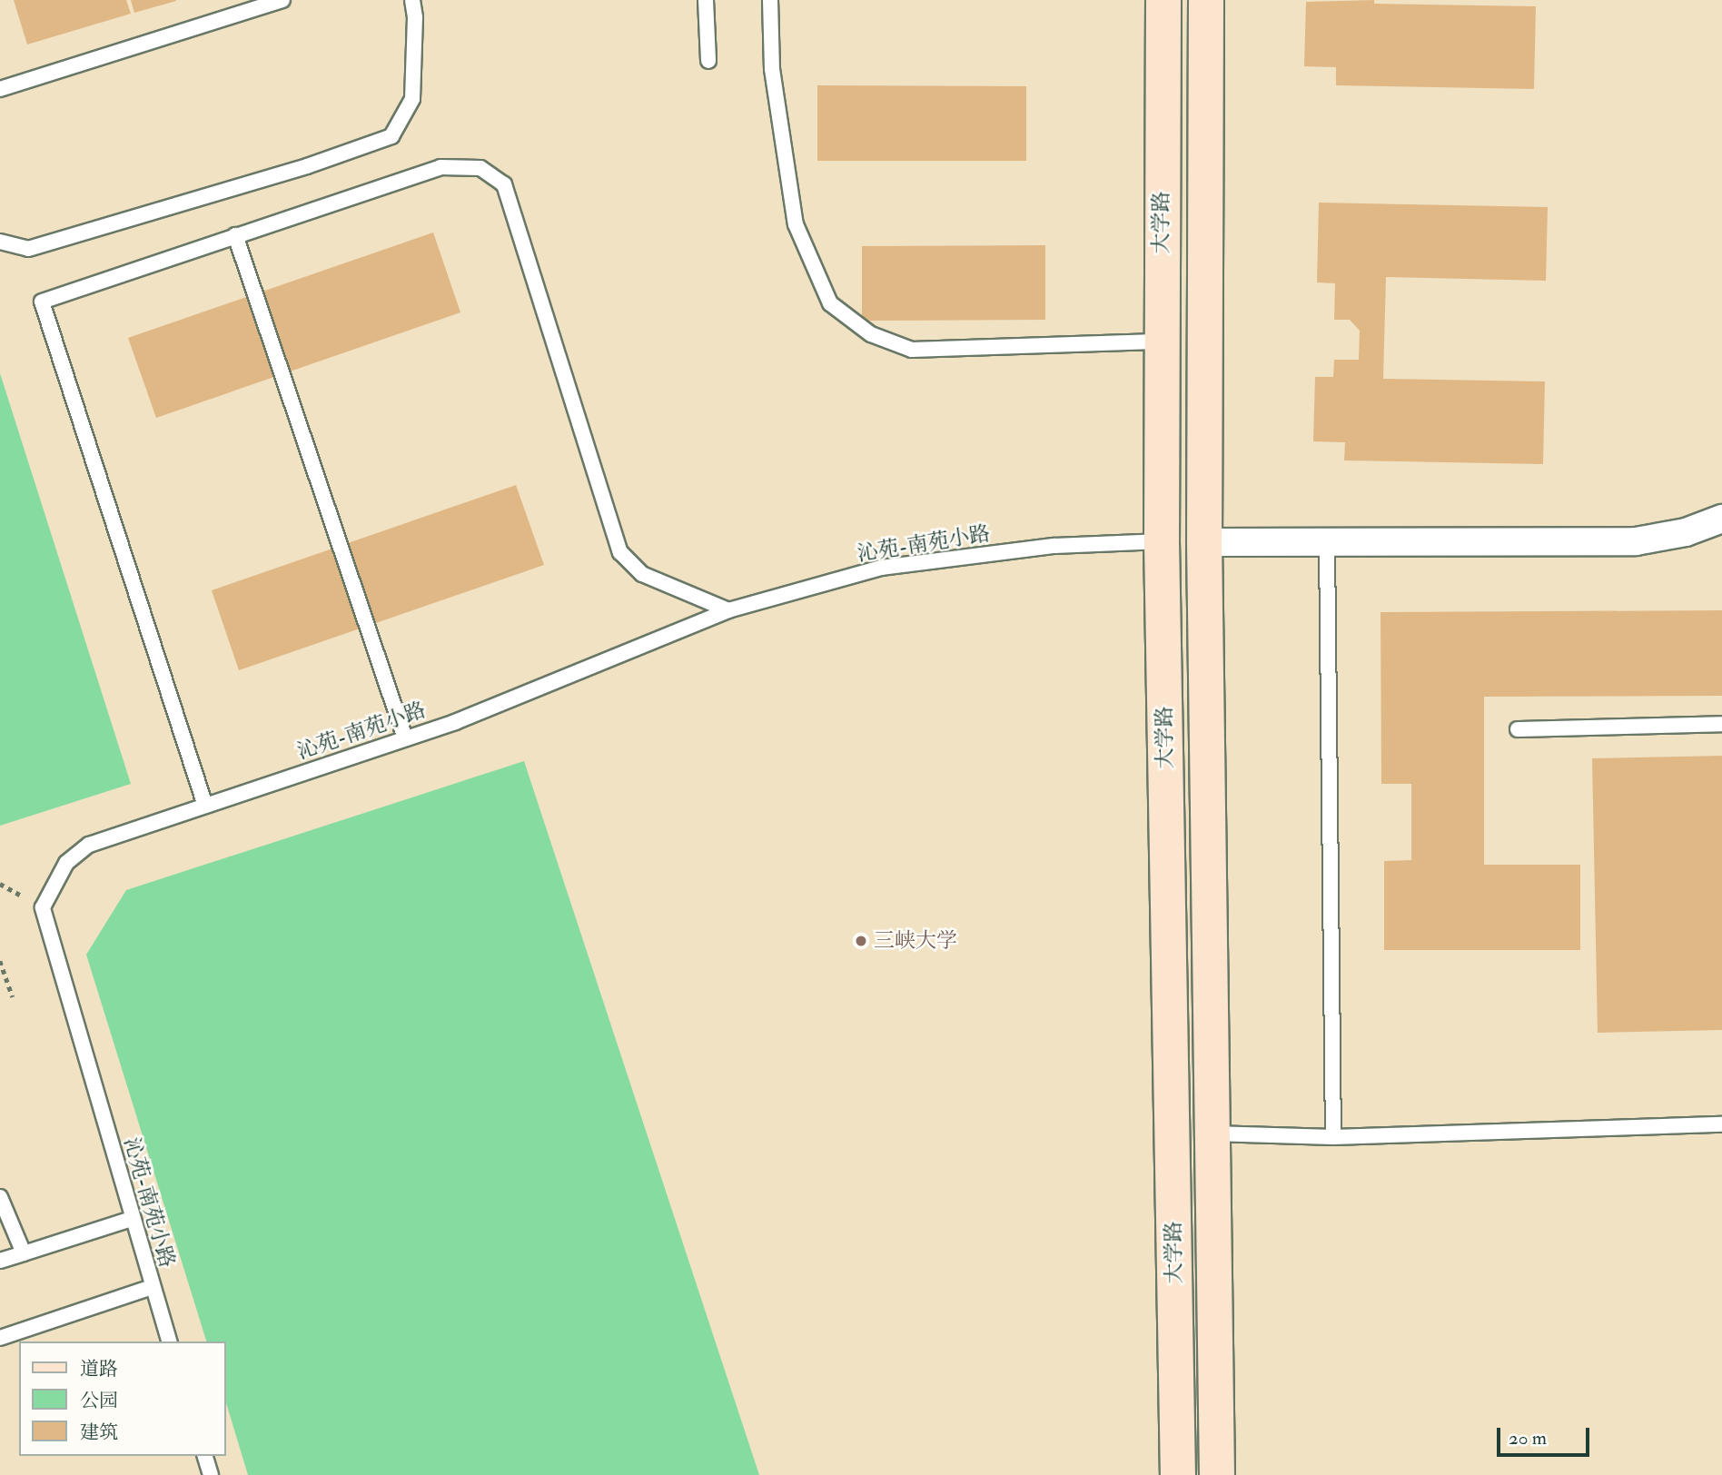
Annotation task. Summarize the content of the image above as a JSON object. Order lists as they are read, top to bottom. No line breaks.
{"streets":{"main road":["大学路"],"lane":["沁苑-南苑小路"]},"crossings":[["大学路","沁苑-南苑小路"]],"places":["三峡大学"],"legend":["道路","公园","建筑"],"scale_bar":"20 m"}
